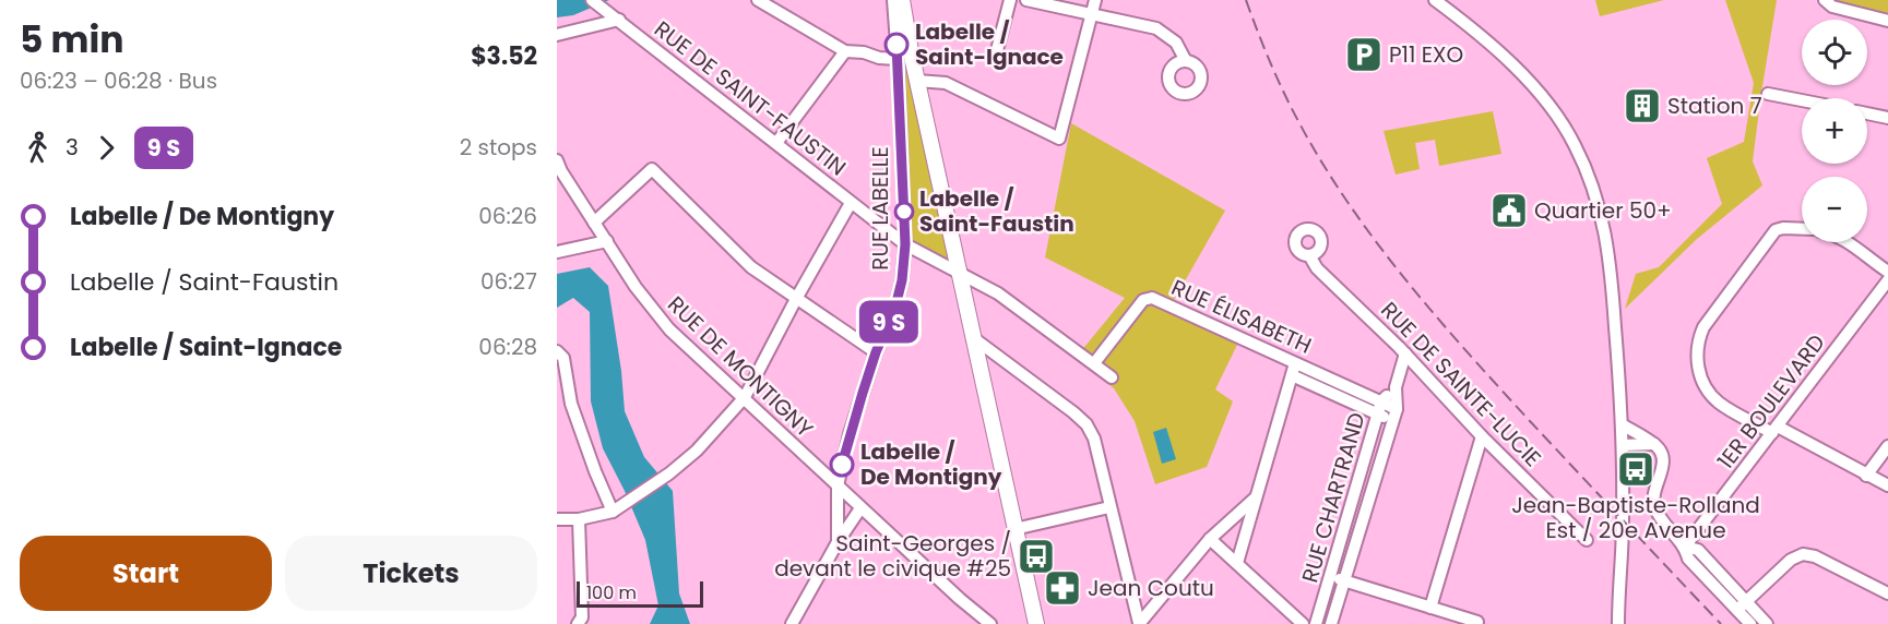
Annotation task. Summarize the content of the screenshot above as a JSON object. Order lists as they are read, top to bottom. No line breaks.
{"streets":{"main road":["RUE LABELLE"],"street":["RUE DE SAINT-FAUSTIN","RUE ÉLISABETH","RUE DE MONTIGNY","RUE DE SAINTE-LUCIE","1ER BOULEVARD","RUE CHARTRAND"]},"crossings":[["RUE DE SAINT-FAUSTIN","RUE LABELLE"],["RUE DE SAINT-FAUSTIN","RUE ÉLISABETH"],["RUE LABELLE","RUE DE MONTIGNY"],["RUE ÉLISABETH","RUE CHARTRAND"],["RUE DE SAINTE-LUCIE","RUE CHARTRAND"]],"places":{"other":["Labelle / Saint-Ignace","Labelle / Saint-Faustin","Labelle / De Montigny"],"parking":["P11 EXO"],"building":["Station 7"],"public building":["Quartier 50+"],"bus stop":["Jean-Baptiste-Rolland Est / 20e Avenue","Saint-Georges / devant le civique #25"],"pharmacy":["Jean Coutu"]},"scale_bar":"100 m","page":{"heading":["5 min","06:23 – 06:28 · Bus","$3.52"],"on_map":"9 S","map_buttons":["+","−"],"legs":["3","9 S","2 stops"],"list":[{"name":"Labelle / De Montigny","value":"06:26"},{"name":"Labelle / Saint-Faustin","value":"06:27"},{"name":"Labelle / Saint-Ignace","value":"06:28"}],"buttons":["Start","Tickets"],"scale":"100 m"}}
